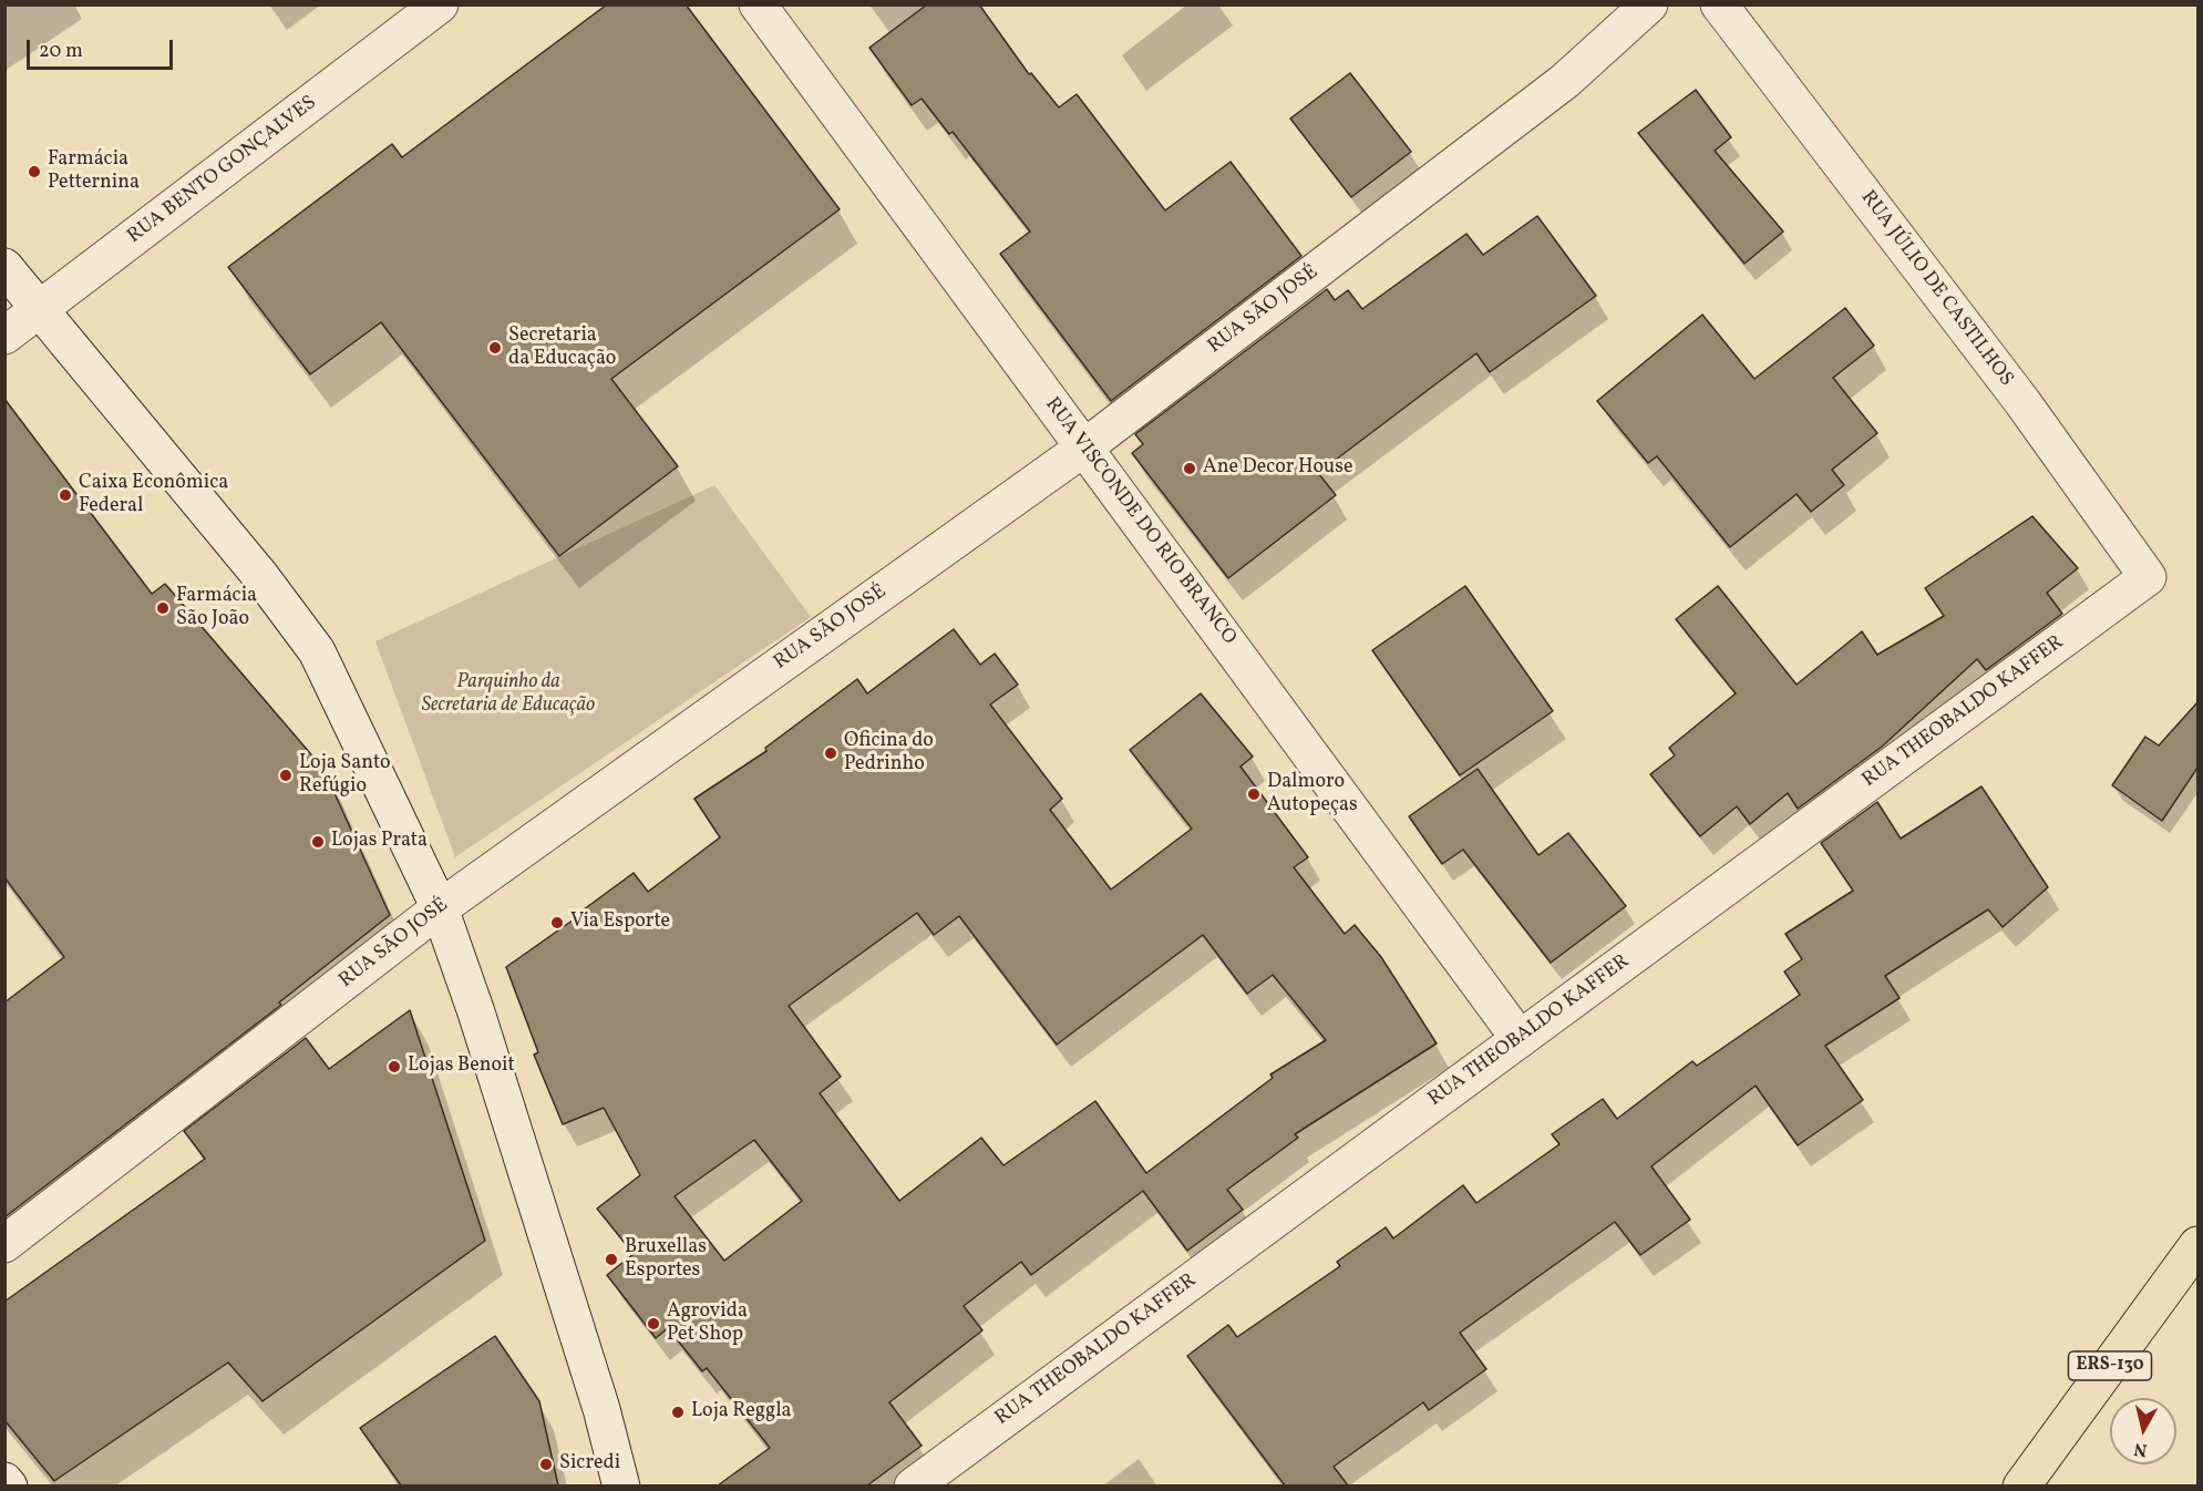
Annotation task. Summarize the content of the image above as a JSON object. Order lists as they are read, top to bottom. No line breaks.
{"streets":{"main road":["ERS-130"],"street":["RUA BENTO GONÇALVES","RUA JÚLIO DE CASTILHOS","RUA SÃO JOSÉ","RUA VISCONDE DO RIO BRANCO","RUA THEOBALDO KAFFER"]},"crossings":[["RUA JÚLIO DE CASTILHOS","RUA THEOBALDO KAFFER"],["RUA SÃO JOSÉ","RUA VISCONDE DO RIO BRANCO"],["RUA VISCONDE DO RIO BRANCO","RUA THEOBALDO KAFFER"]],"parks":["Parquinho da Secretaria de Educação"],"places":["Farmácia Petternina","Secretaria da Educação","Ane Decor House","Caixa Econômica Federal","Farmácia São João","Oficina do Pedrinho","Loja Santo Refúgio","Dalmoro Autopeças","Lojas Prata","Via Esporte","Lojas Benoit","Bruxellas Esportes","Agrovida Pet Shop","Loja Reggla","Sicredi"],"scale_bar":"20 m","north":"bottom"}
